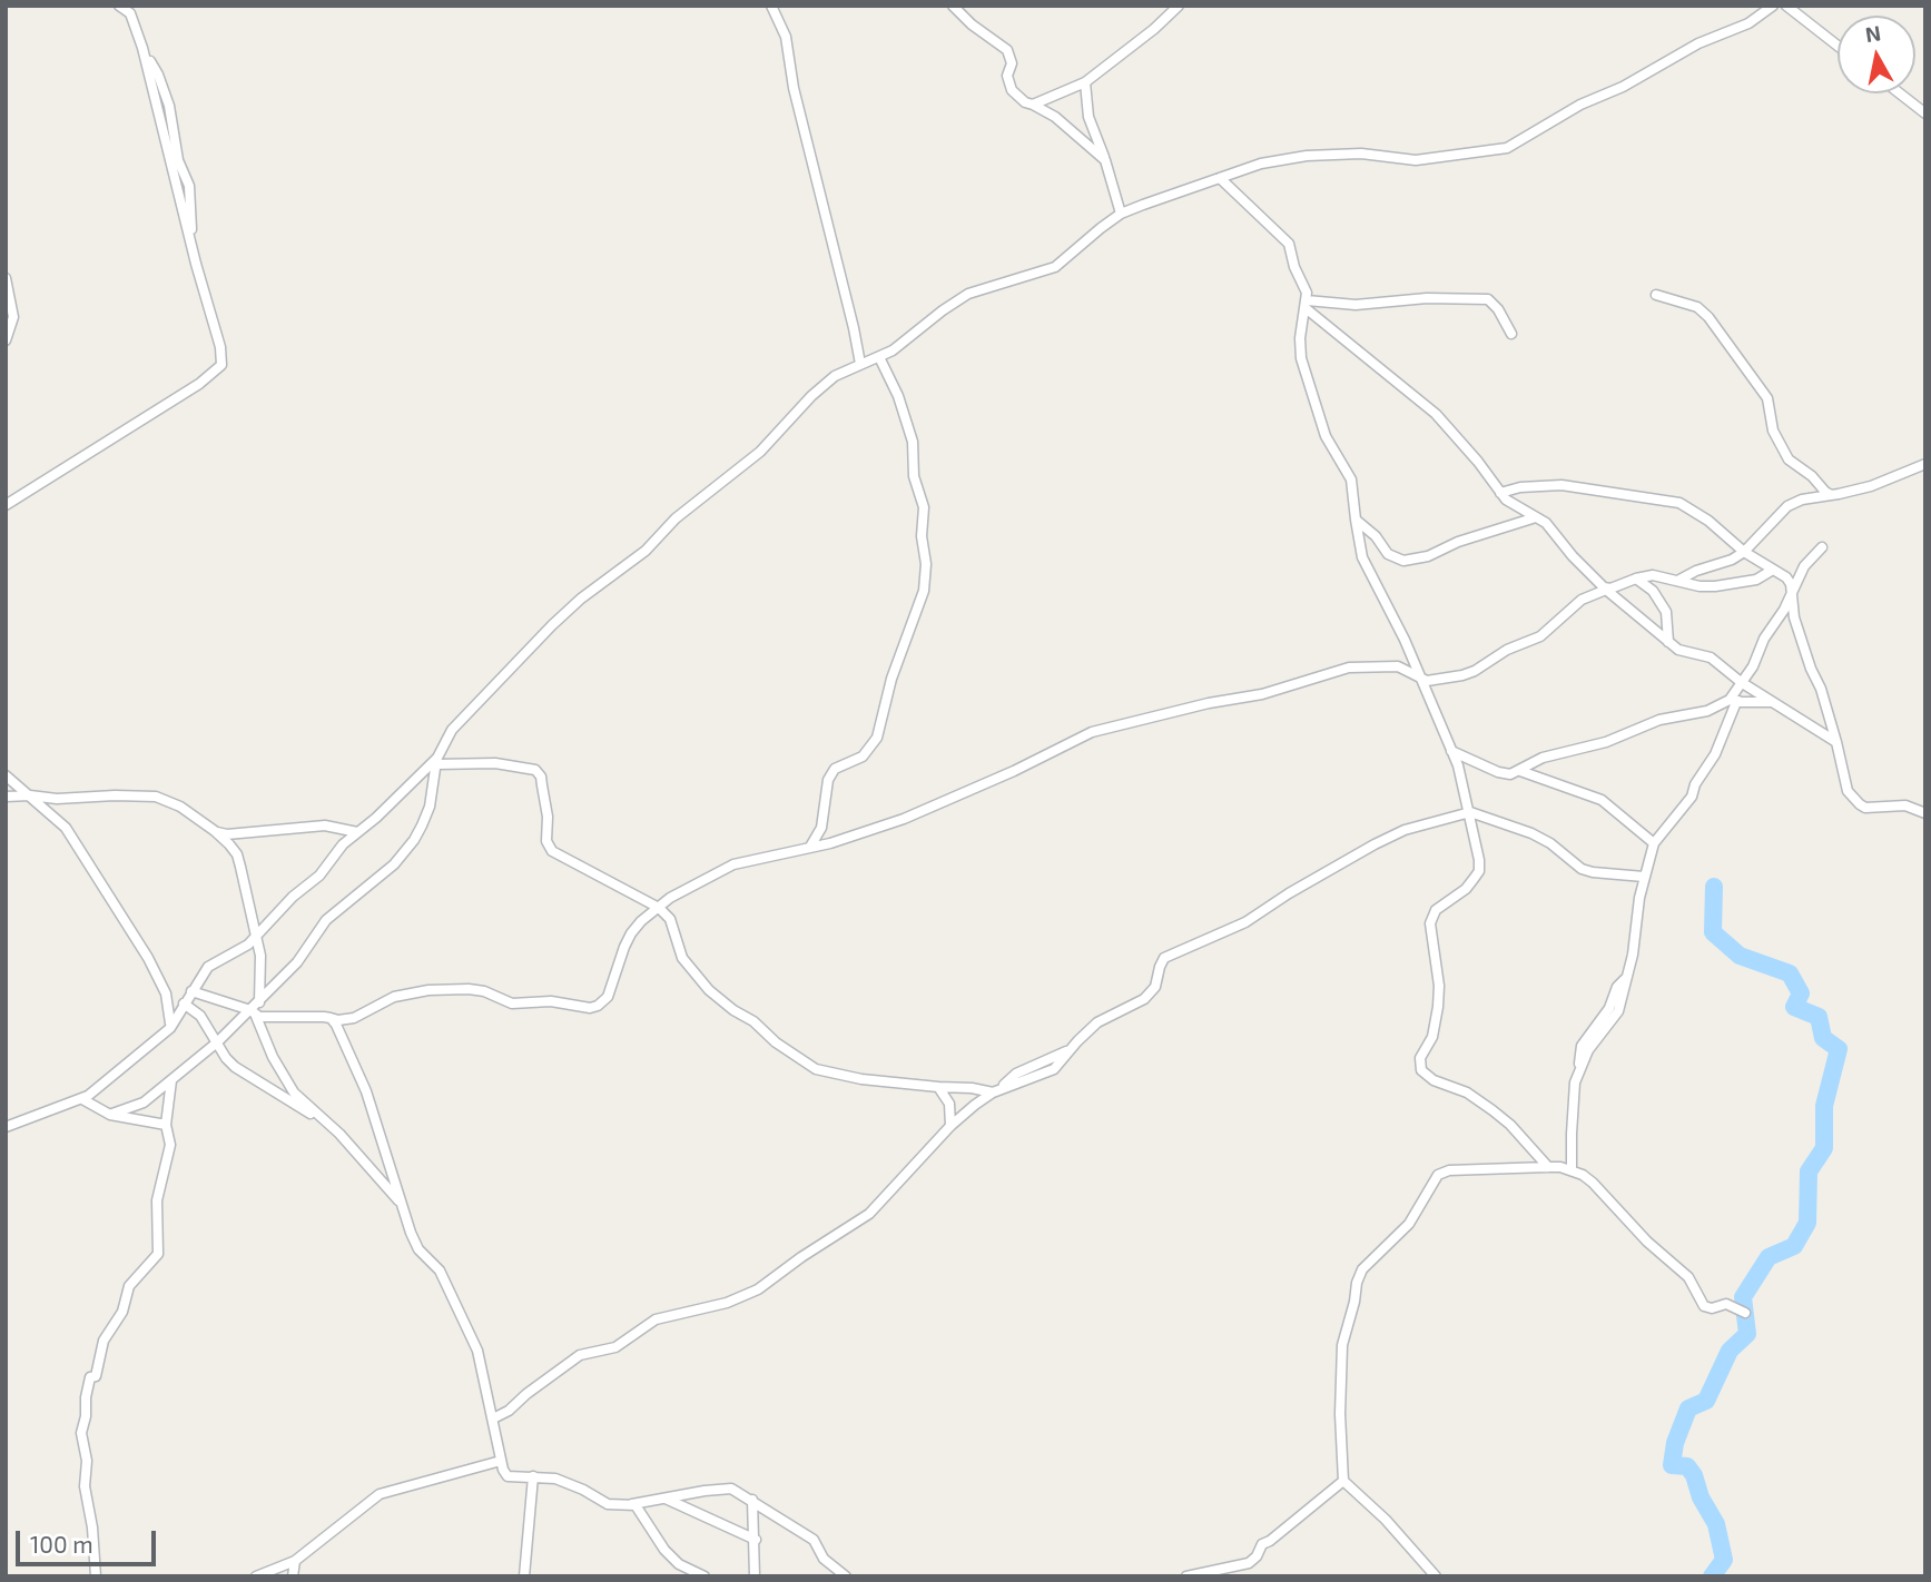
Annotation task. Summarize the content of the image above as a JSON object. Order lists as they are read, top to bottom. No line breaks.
{"scale_bar":"100 m","north":"top"}
